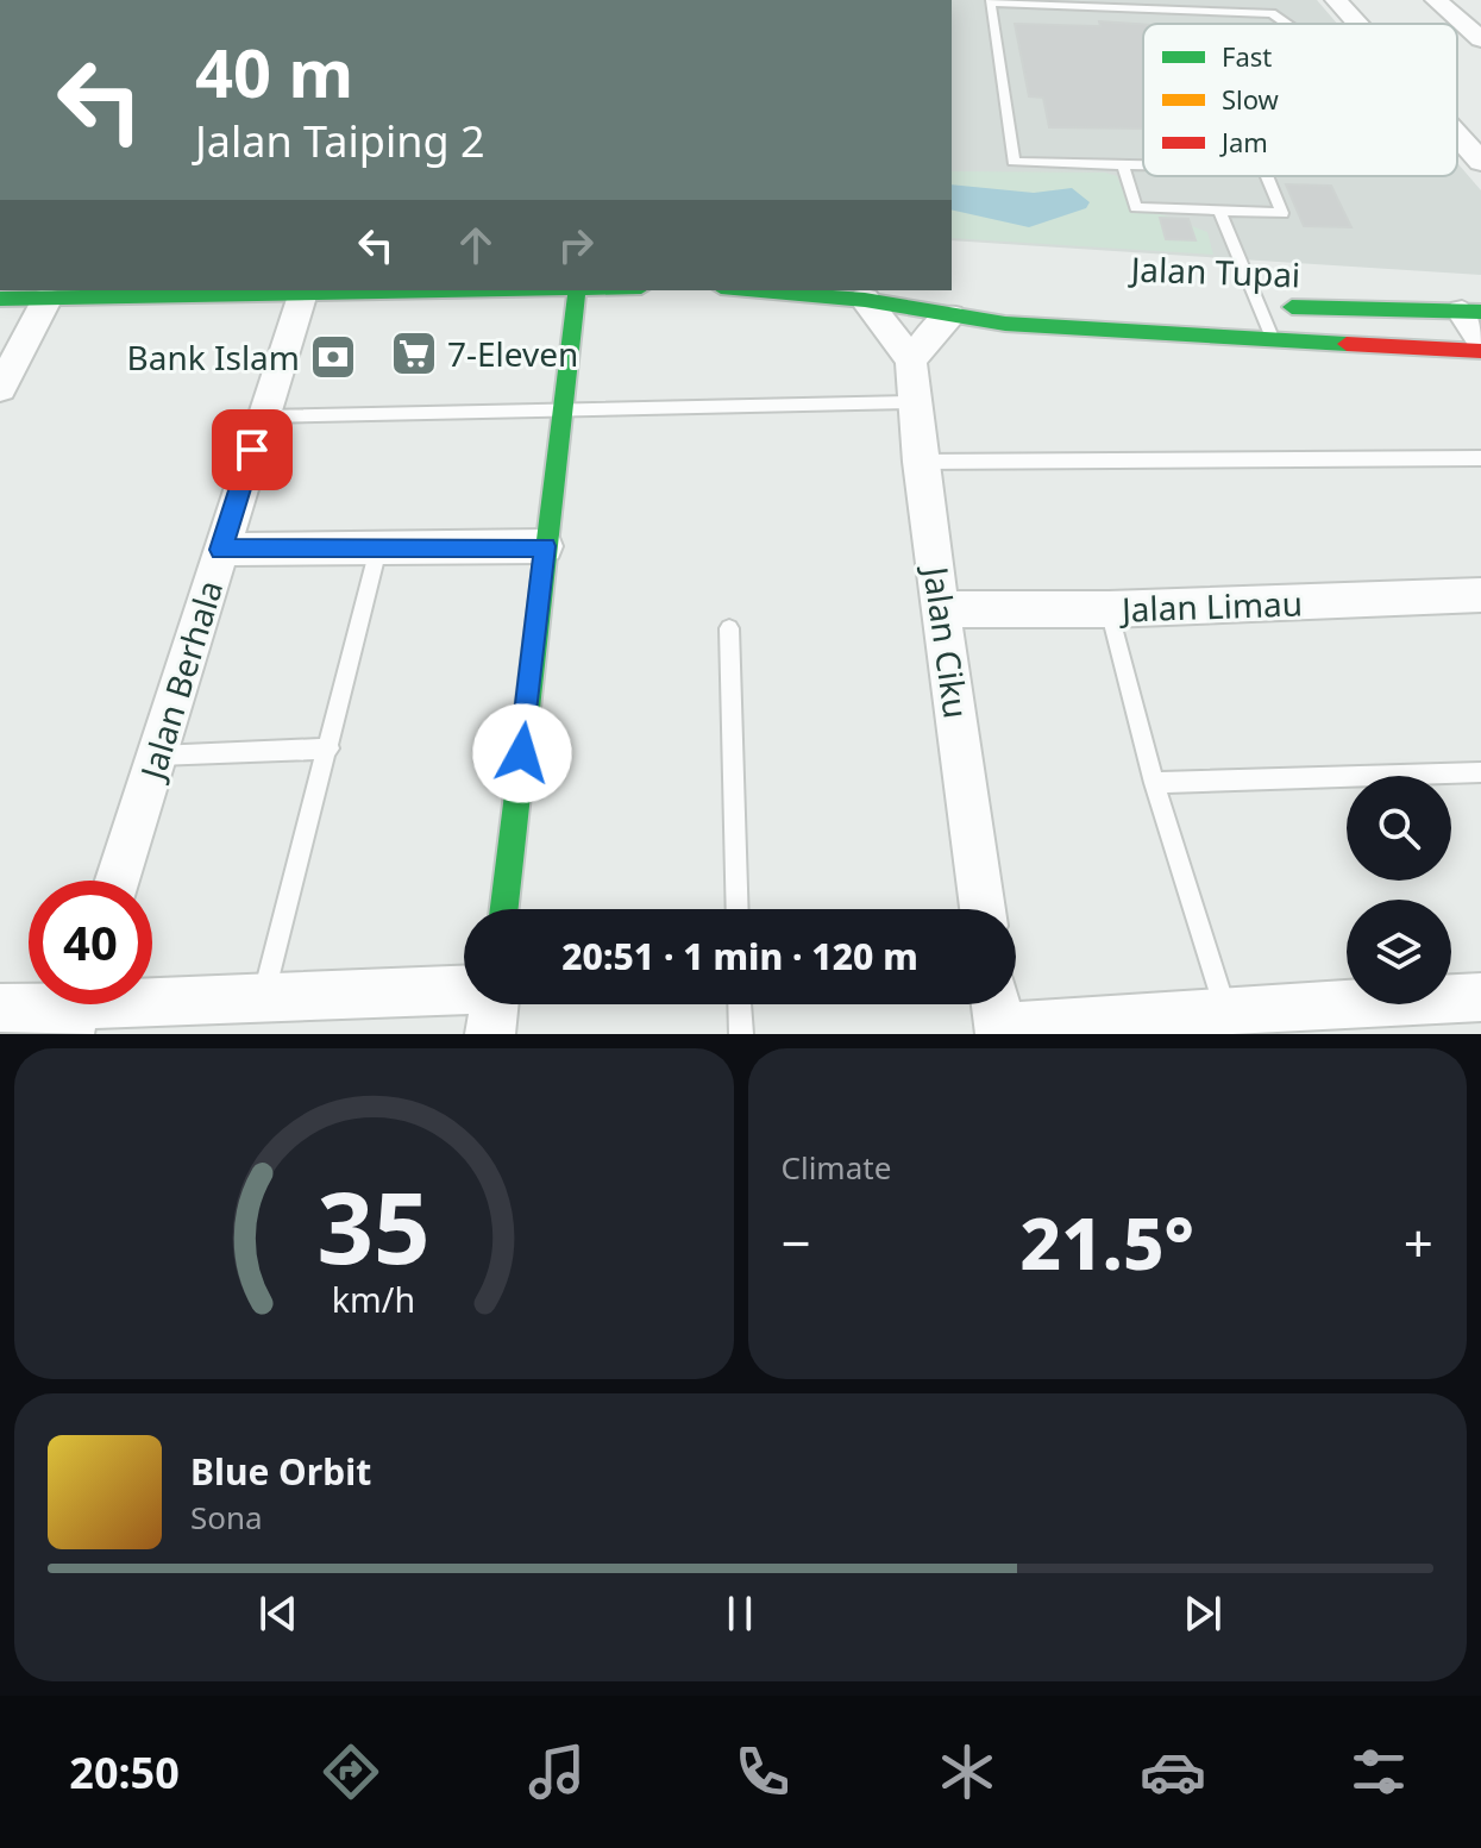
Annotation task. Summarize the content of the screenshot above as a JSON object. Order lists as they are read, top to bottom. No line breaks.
{"streets":{"main road":["Jalan Tupai"],"street":["Jalan Limau","Jalan Ciku","Jalan Berhala"]},"crossings":[["Jalan Limau","Jalan Ciku"]],"places":{"supermarket":["7-Eleven"],"bank":["Bank Islam"]},"legend":["Fast","Slow","Jam"],"page":{"turn":["40 m","Jalan Taiping 2"],"limit":"40","trip":"20:51 · 1 min · 120 m","tile":"Climate","heat":["−","21.5°","+"],"song":["Blue Orbit","Sona"],"tabs":"20:50","gauge":["35","km/h"]}}
